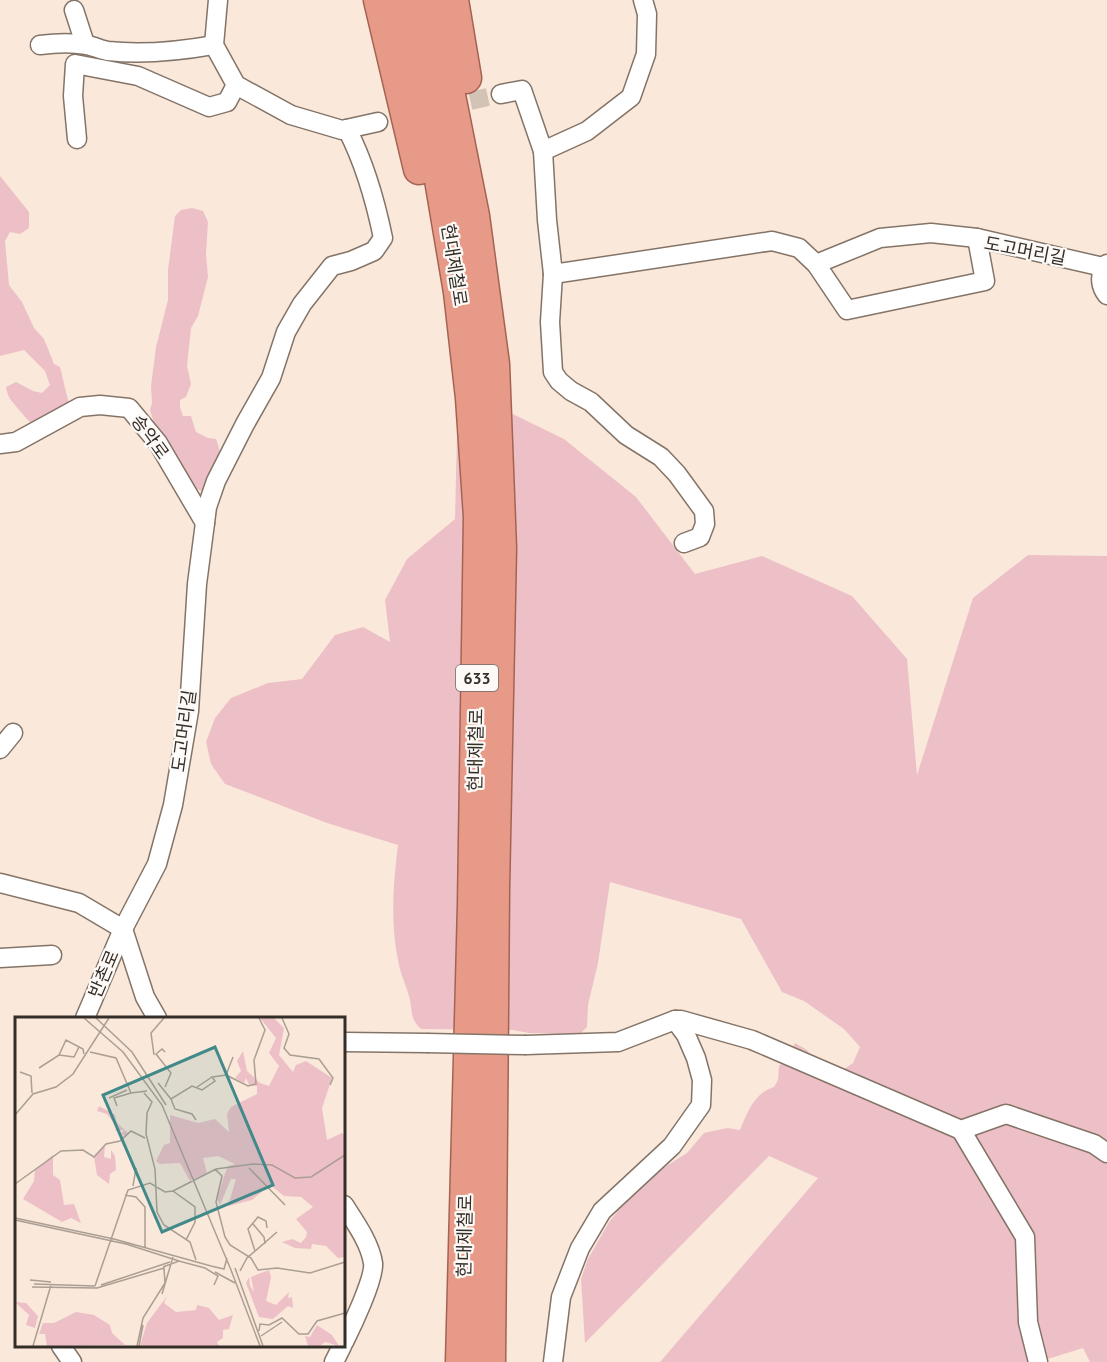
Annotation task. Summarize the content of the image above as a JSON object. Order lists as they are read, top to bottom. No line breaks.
{"streets":{"highway":["현대제철로","633"],"street":["도고머리길","송악로","반촌로"]},"crossings":[["도고머리길","송악로"],["도고머리길","반촌로"]]}
